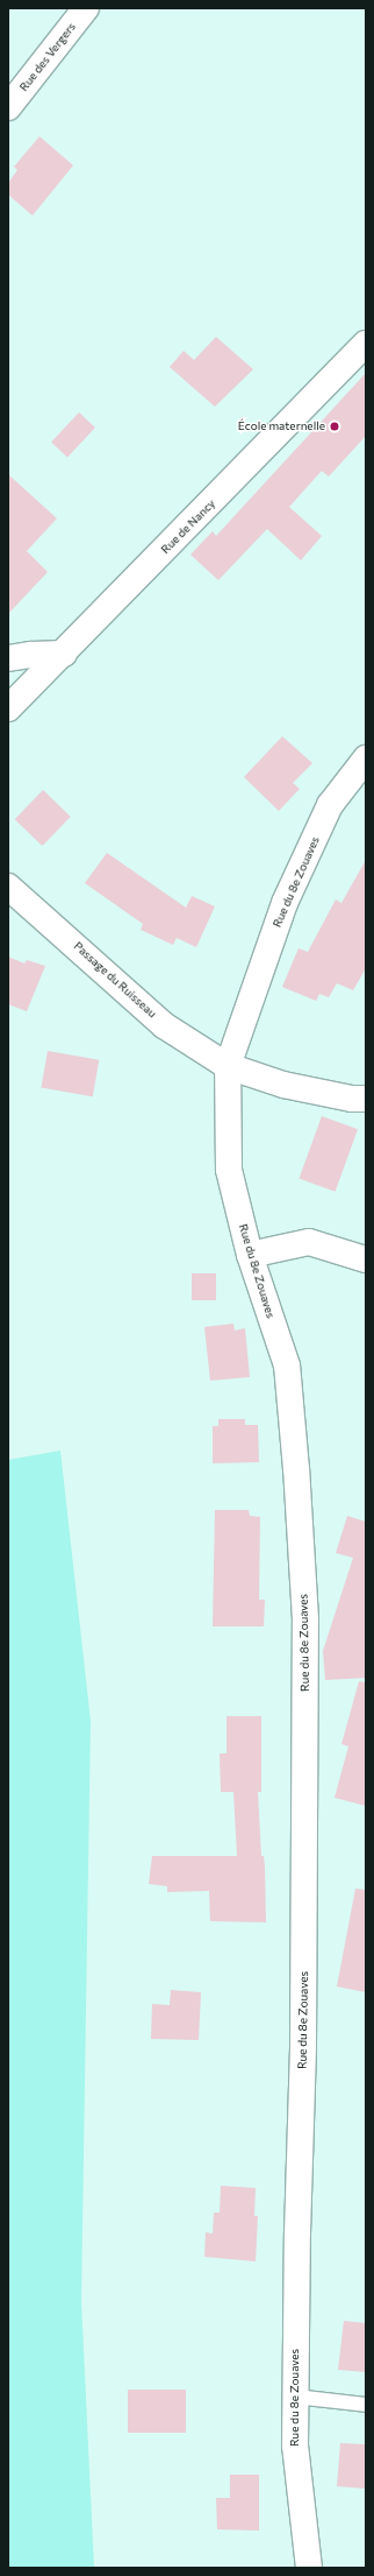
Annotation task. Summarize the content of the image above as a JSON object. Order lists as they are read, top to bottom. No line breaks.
{"streets":{"street":["Rue des Vergers","Rue de Nancy","Rue du 8e Zouaves","Passage du Ruisseau"]},"crossings":[["Rue du 8e Zouaves","Passage du Ruisseau"]],"places":["École maternelle"]}
